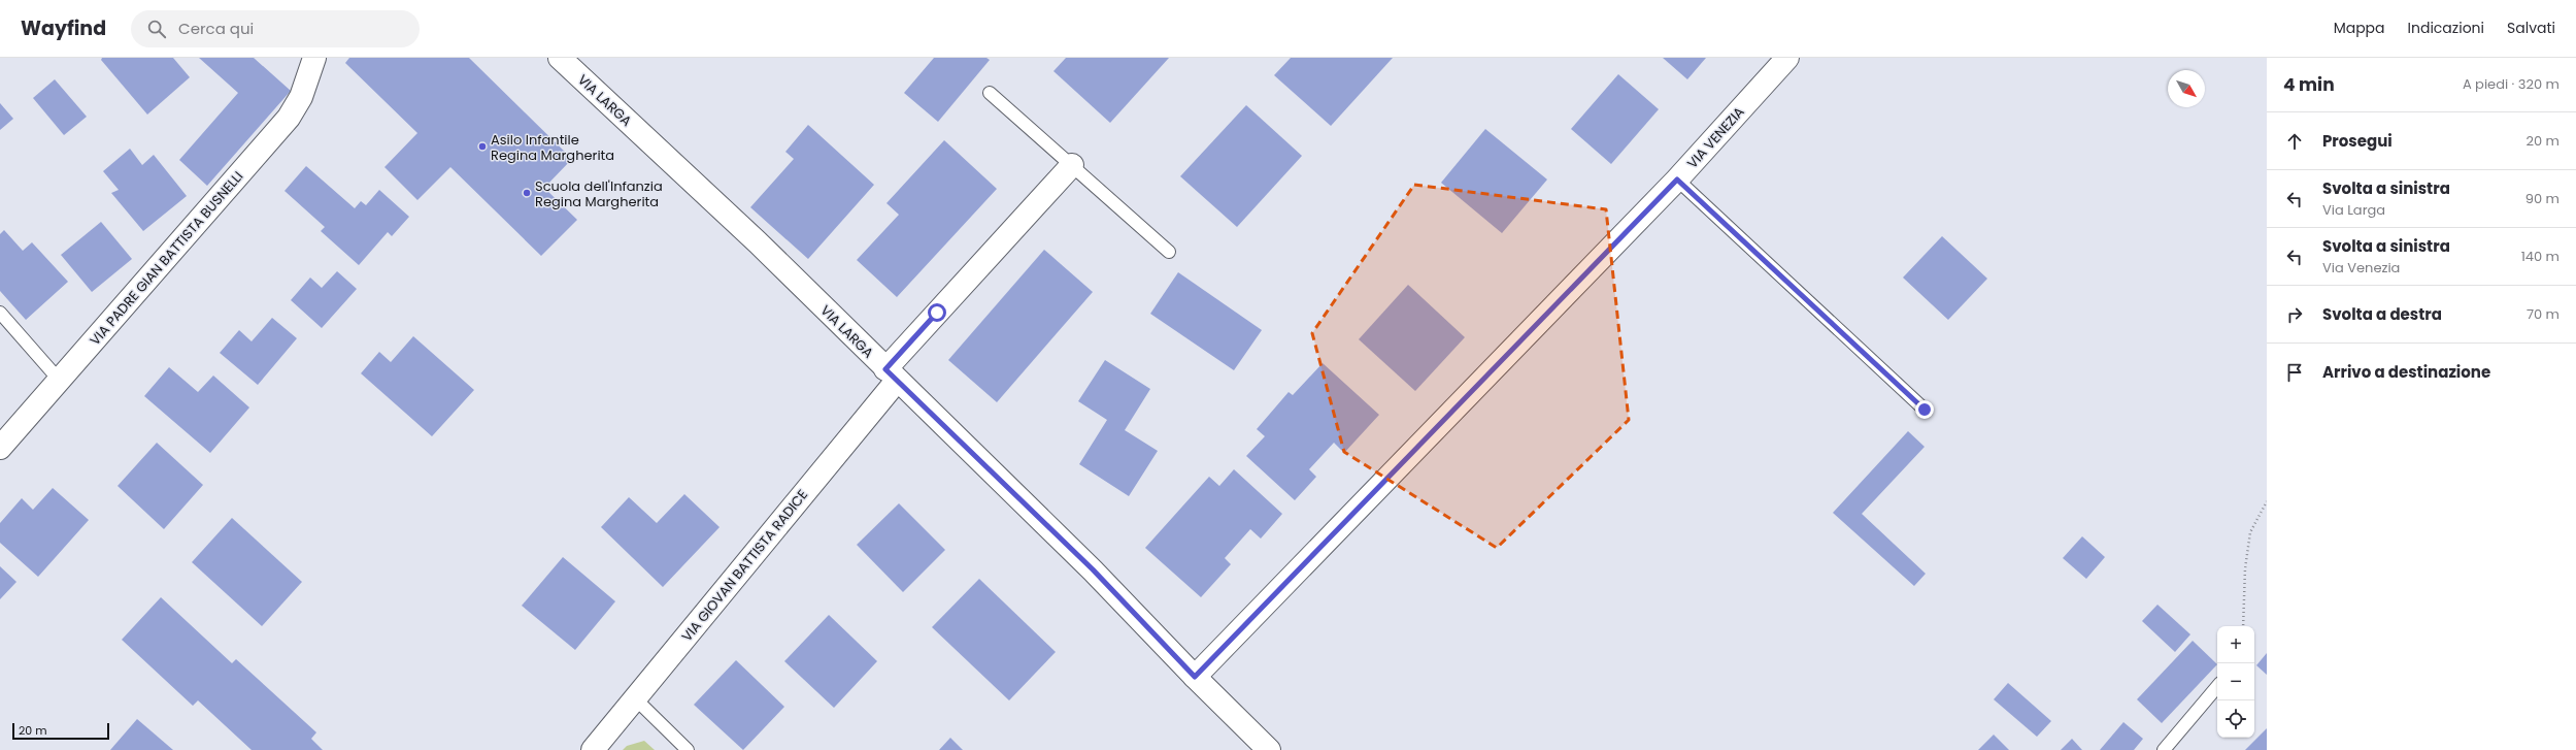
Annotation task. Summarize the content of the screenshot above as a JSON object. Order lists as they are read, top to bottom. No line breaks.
{"streets":{"street":["VIA LARGA","VIA VENEZIA","VIA PADRE GIAN BATTISTA BUSNELLI","VIA GIOVAN BATTISTA RADICE"]},"crossings":[["VIA LARGA","VIA VENEZIA"],["VIA LARGA","VIA GIOVAN BATTISTA RADICE"]],"places":["Asilo Infantile Regina Margherita","Scuola dell'Infanzia Regina Margherita"],"scale_bar":"20 m","north":"bottom right","page":{"header":"Wayfind","search":"Cerca qui","nav":["Mappa","Indicazioni","Salvati"],"heading":["4 min","A piedi · 320 m"],"list":[["Prosegui","20 m"],["Svolta a sinistra","Via Larga","90 m"],["Svolta a sinistra","Via Venezia","140 m"],["Svolta a destra","70 m"],"Arrivo a destinazione"],"map_buttons":["+","−"],"scale":"20 m"}}
